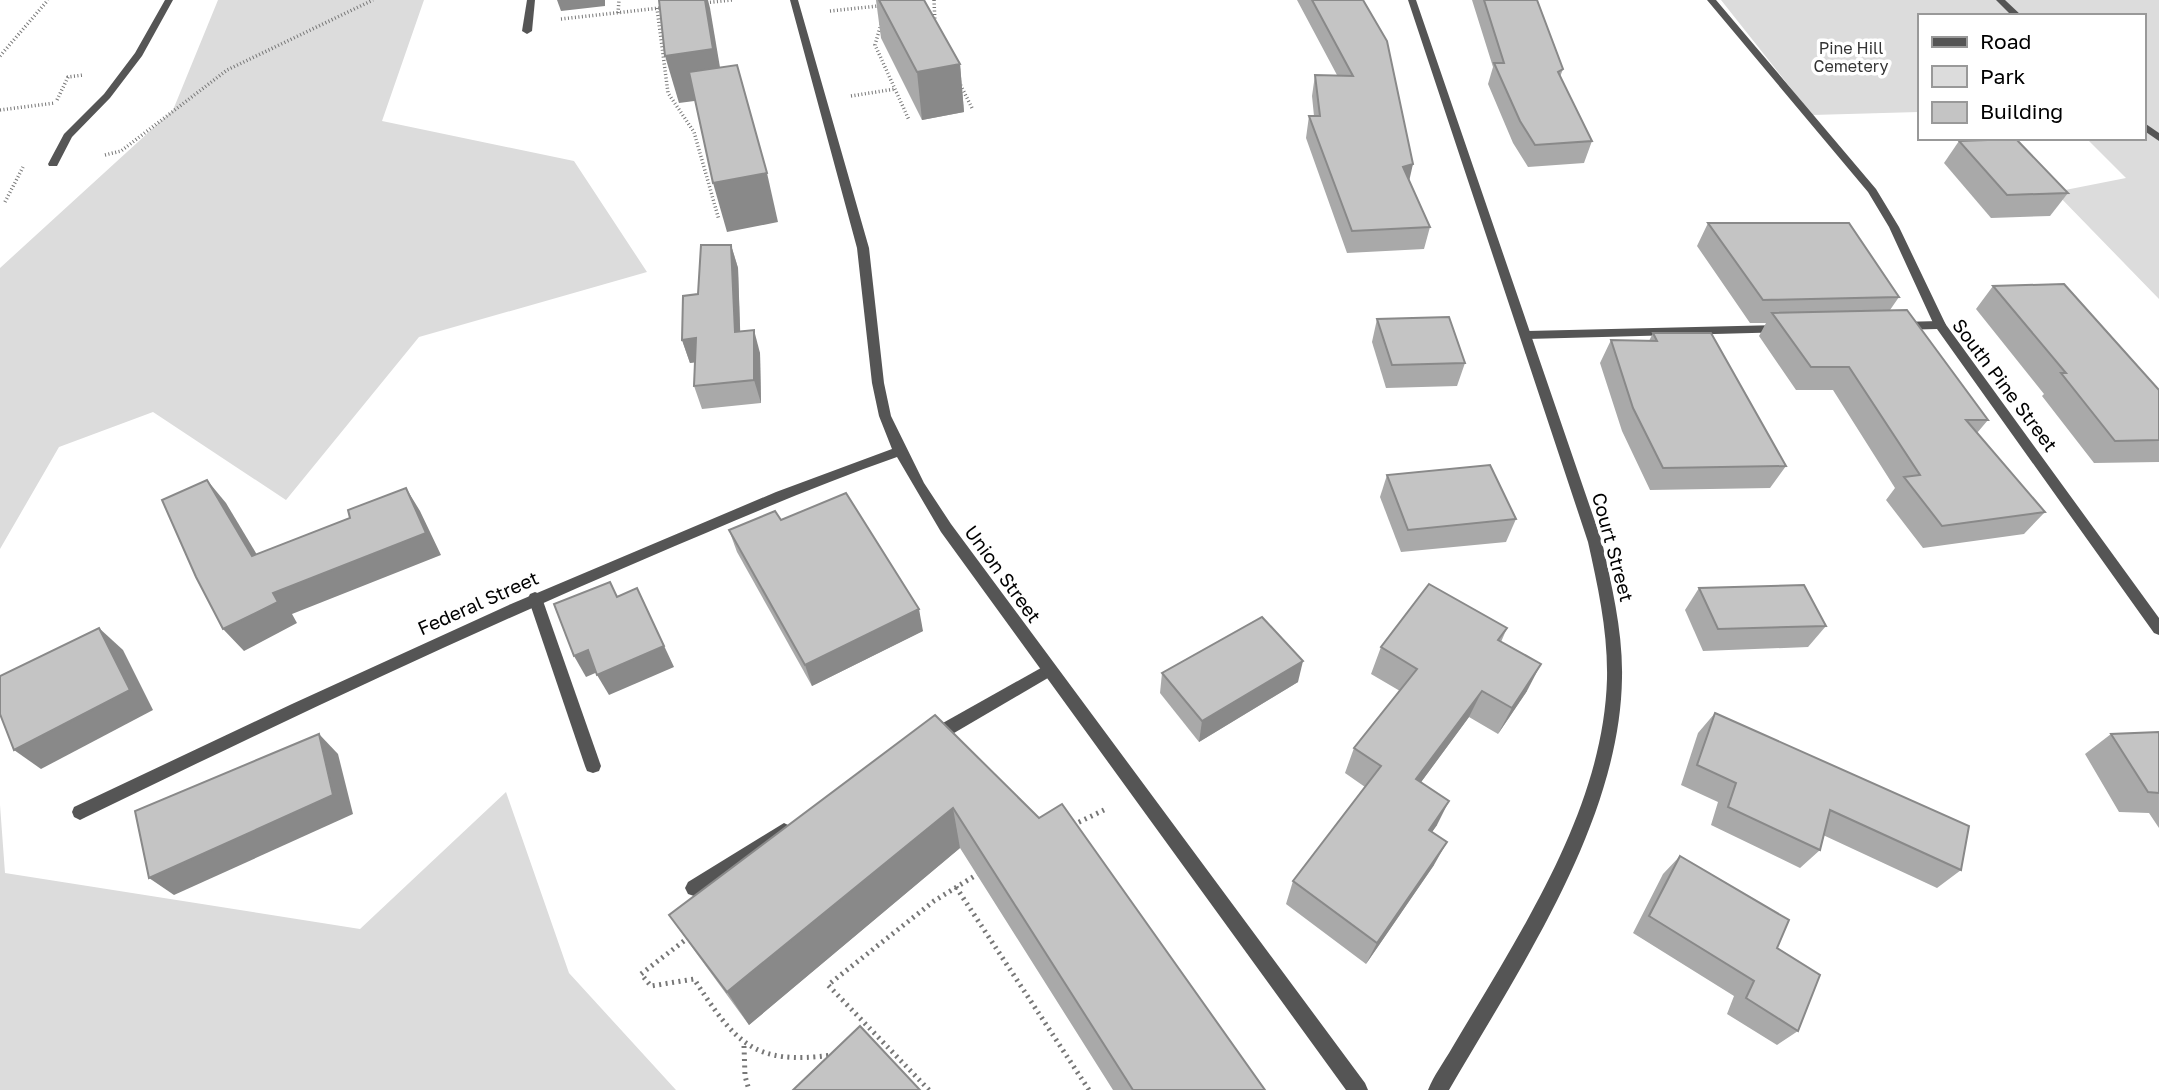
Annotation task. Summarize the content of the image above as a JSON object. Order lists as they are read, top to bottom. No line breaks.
{"streets":{"street":["South Pine Street","Court Street","Union Street","Federal Street"]},"crossings":[["Union Street","Federal Street"]],"parks":["Pine Hill Cemetery"],"legend":["Road","Park","Building"]}
